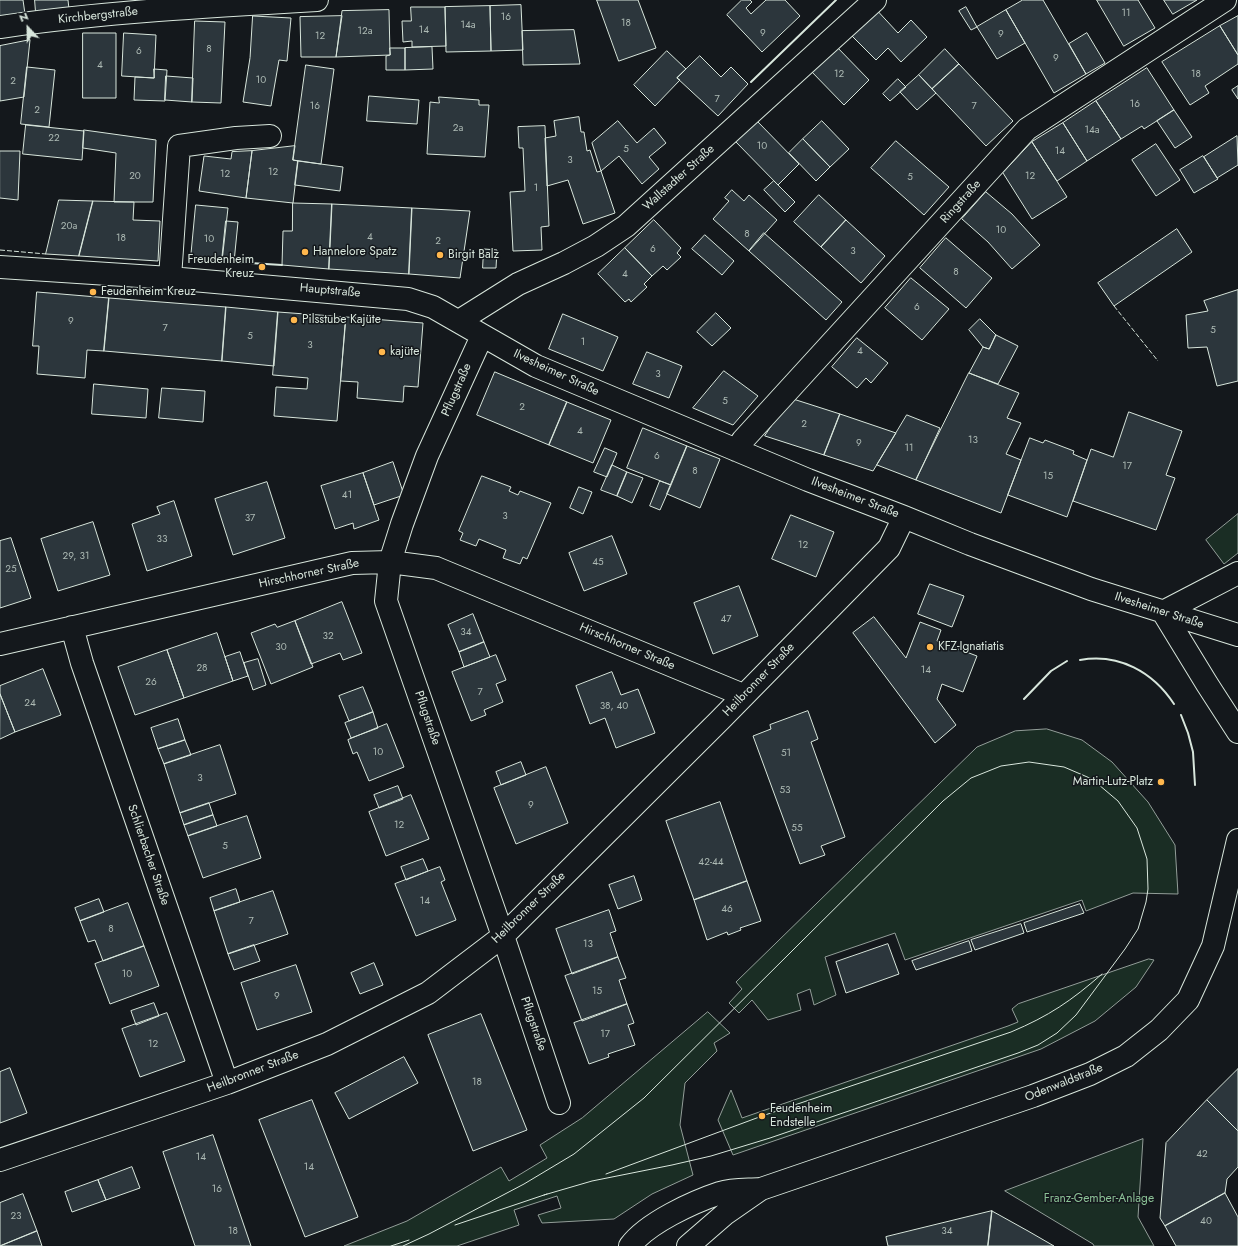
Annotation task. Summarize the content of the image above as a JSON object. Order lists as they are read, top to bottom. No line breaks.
{"streets":{"street":["Kirchbergstraße","Wallstadter Straße","Ringstraße","Hauptstraße","Ilvesheimer Straße","Pflugstraße","Hirschhorner Straße","Heilbronner Straße","Schlierbacher Straße","Odenwaldstraße"]},"crossings":[["Wallstadter Straße","Hauptstraße"],["Ringstraße","Ilvesheimer Straße"],["Hauptstraße","Ilvesheimer Straße"],["Hauptstraße","Pflugstraße"],["Ilvesheimer Straße","Pflugstraße"],["Ilvesheimer Straße","Heilbronner Straße"],["Pflugstraße","Hirschhorner Straße"],["Pflugstraße","Heilbronner Straße"],["Hirschhorner Straße","Heilbronner Straße"],["Hirschhorner Straße","Schlierbacher Straße"],["Heilbronner Straße","Schlierbacher Straße"]],"parks":["Franz-Gember-Anlage"],"places":["Hannelore Spatz","Birgit Balz","Freudenheim Kreuz","Feudenheim Kreuz","Pilsstube Kajüte","kajüte","KFZ-Ignatiatis","Martin-Lutz-Platz","Feudenheim Endstelle"],"house_numbers":["11","16","18","14a","14","12a","9","9","12","8","6","9","4","12","18","10","2","7","16","16","7","2","2a","14a","22","10","5","14","3","12","12","20","12","5","1","20a","10","8","4","18","10","2","6","3","8","4","6","9","7","5","5","1","3","4","3","5","2","2","4","13","9","11","6","17","8","15","41","3","37","33","12","29, 31","45","25","47","34","32","30","28","14","26","7","24","38, 40","10","51","3","53","9","12","55","5","42-44","14","46","7","8","13","10","15","9","17","12","18","42","14","14","16","23","40","18","34"],"north":"top"}
